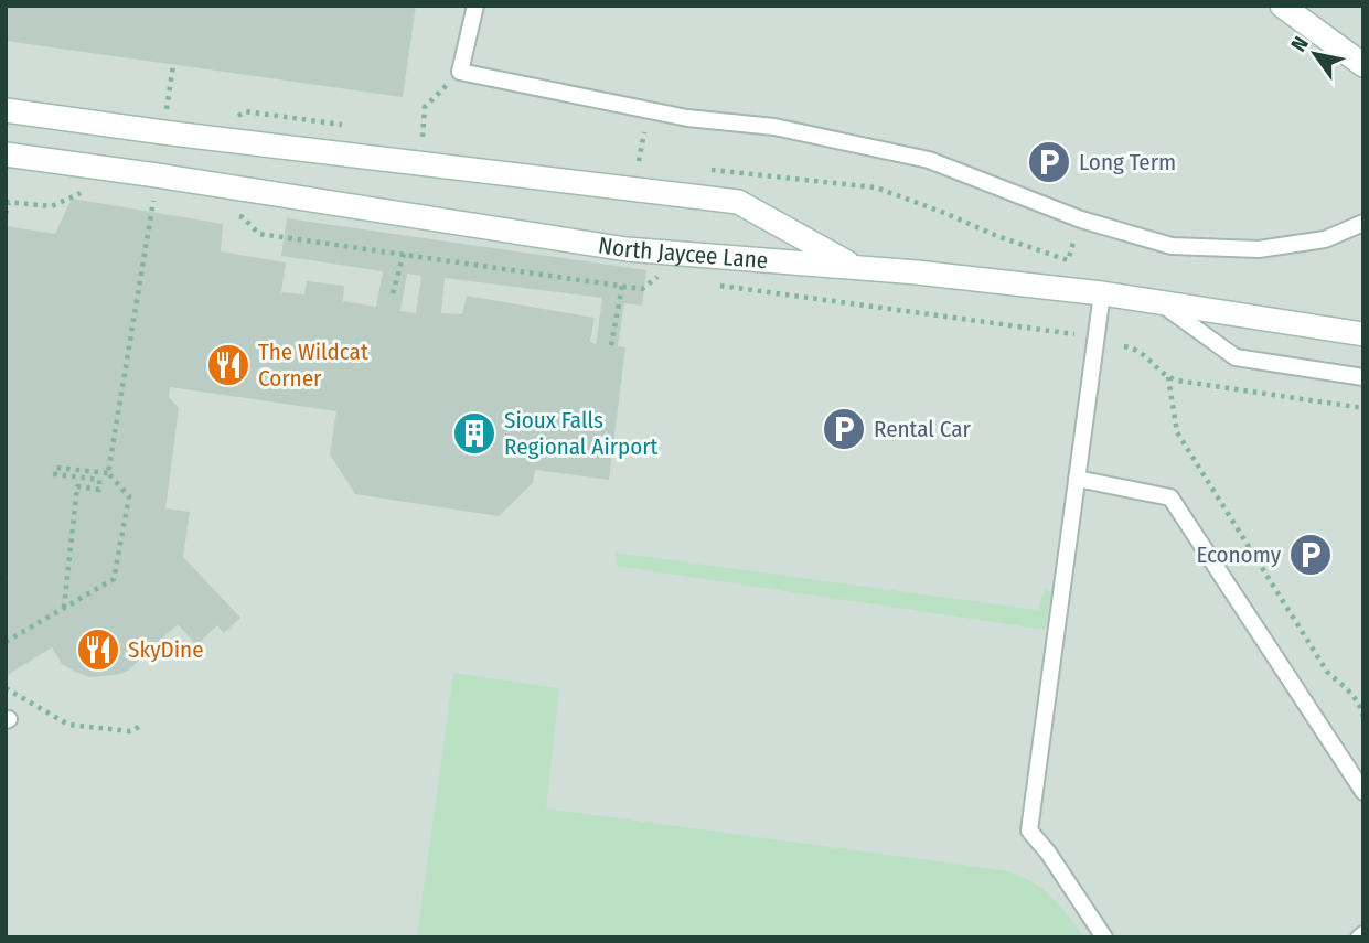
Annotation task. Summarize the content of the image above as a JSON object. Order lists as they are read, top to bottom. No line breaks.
{"streets":{"main road":["North Jaycee Lane"]},"places":{"parking":["Long Term","Rental Car","Economy"],"restaurant":["The Wildcat Corner","SkyDine"],"building":["Sioux Falls Regional Airport"]},"north":"top left"}
